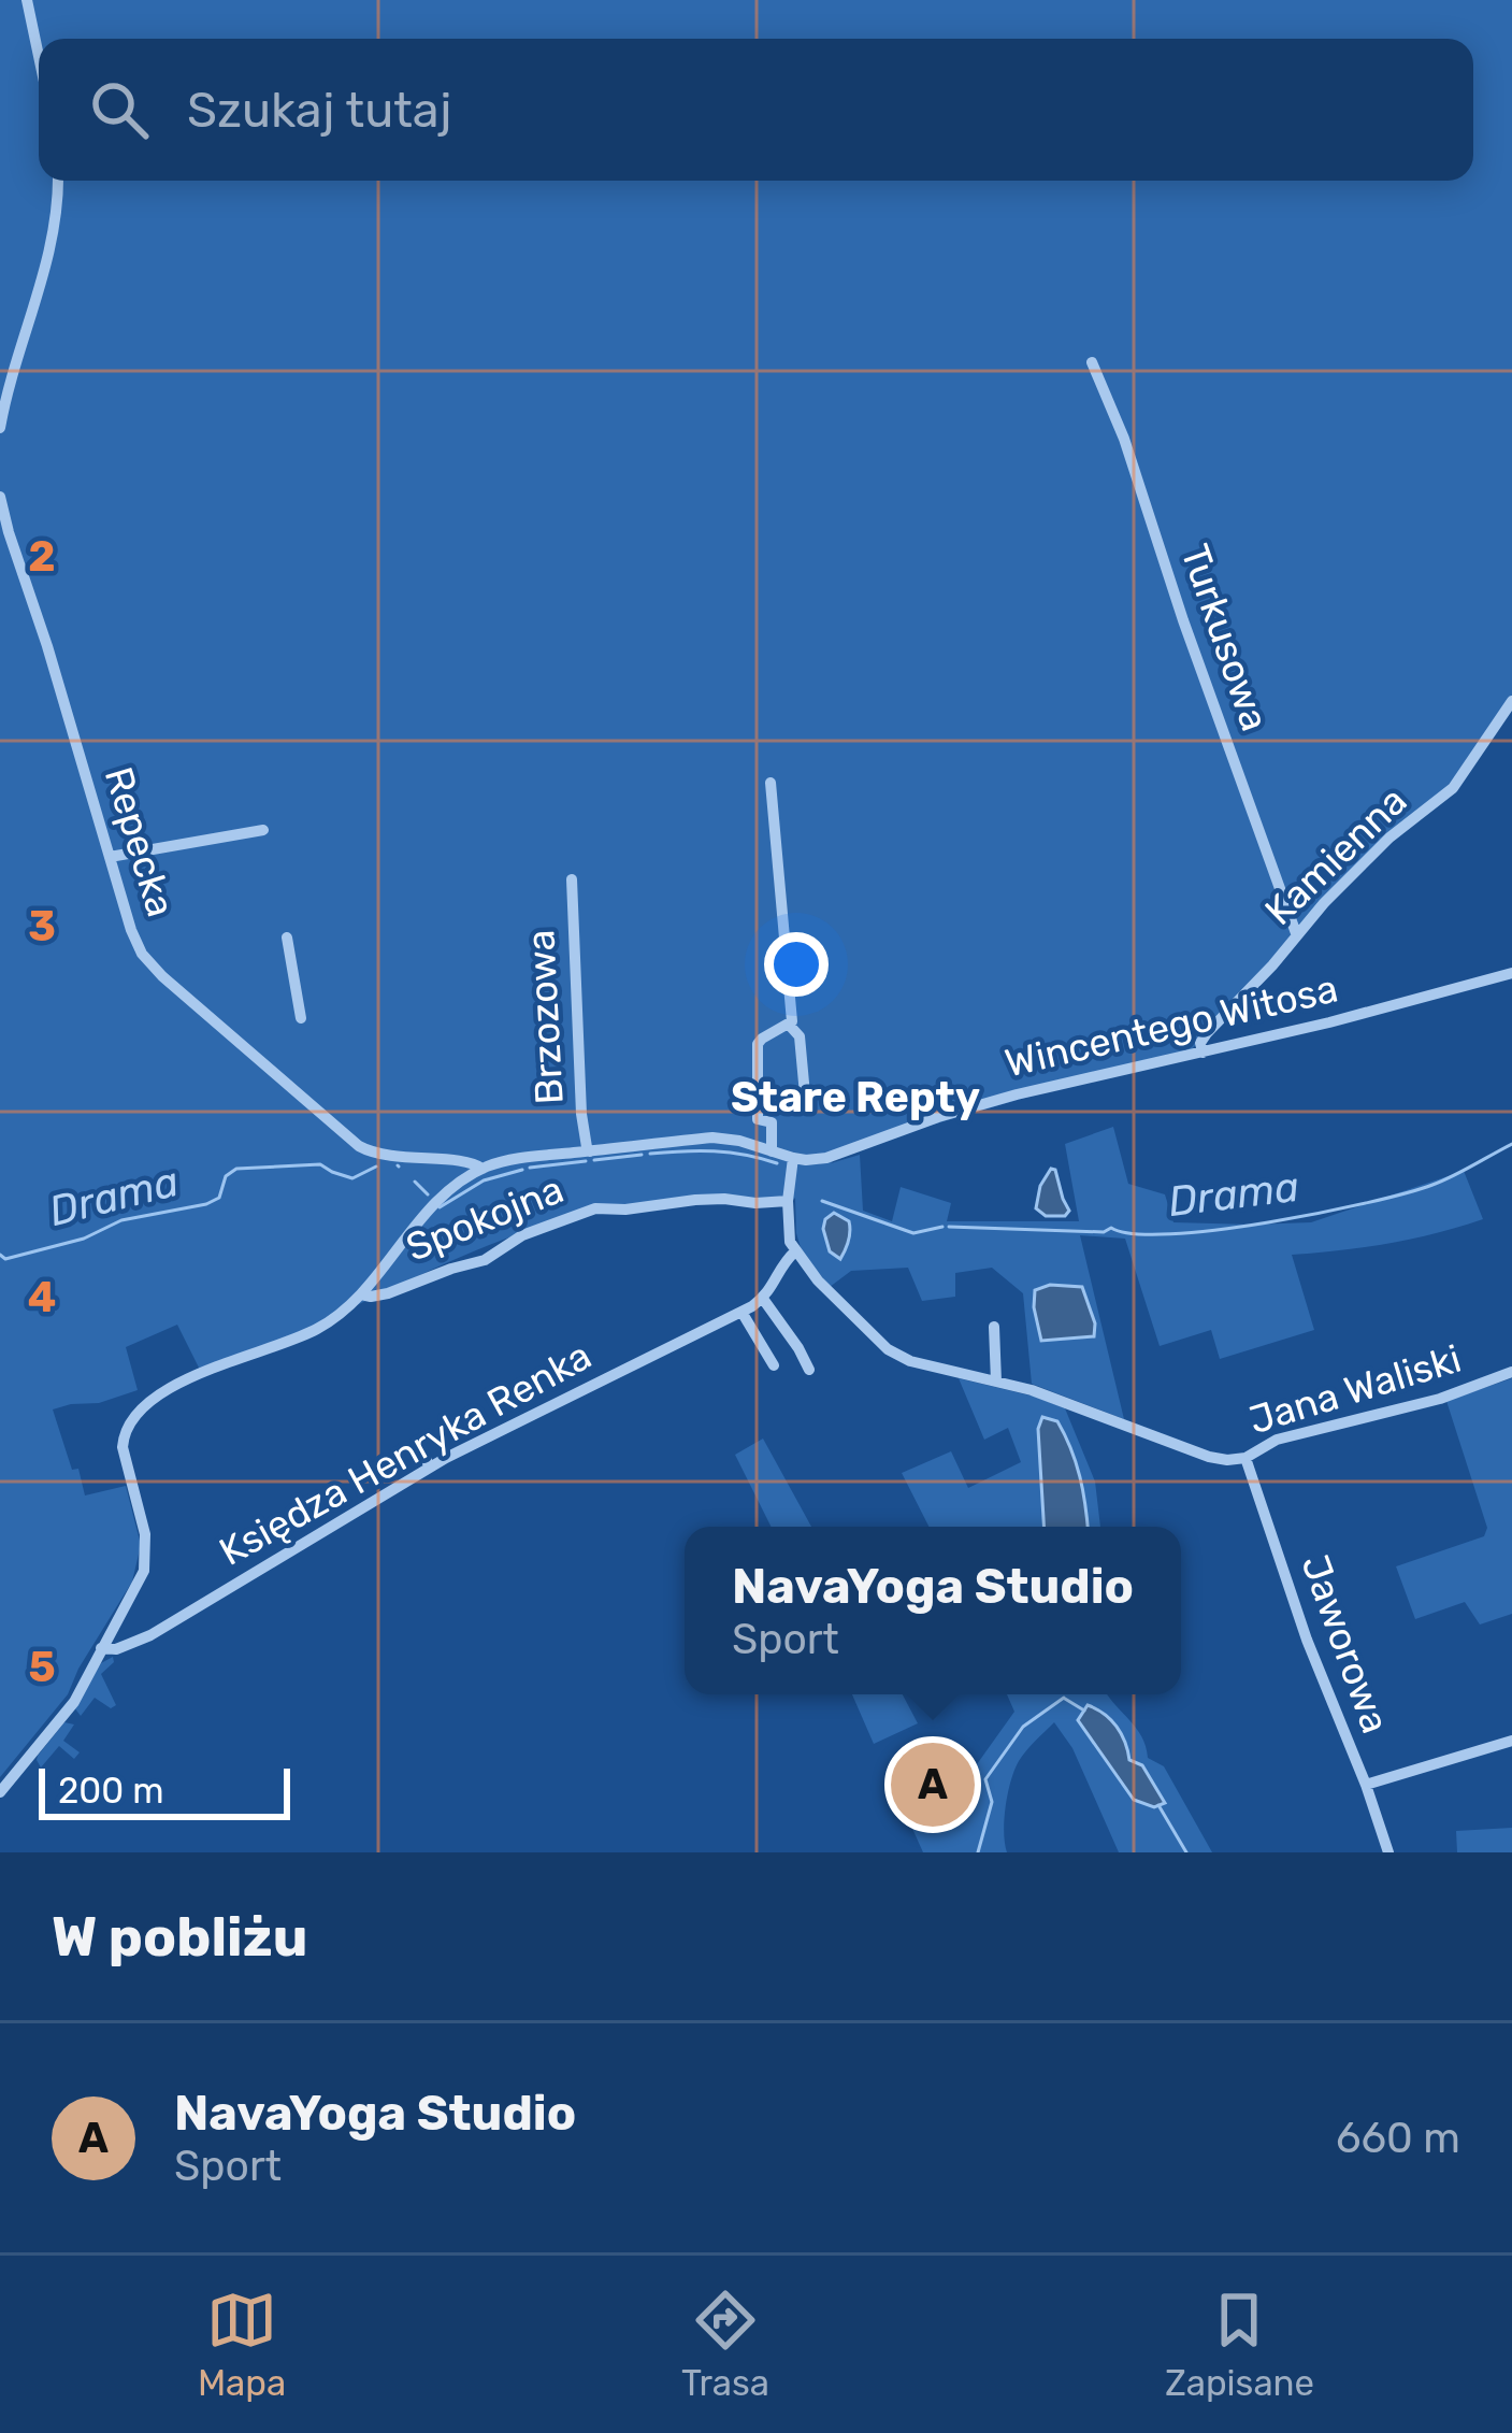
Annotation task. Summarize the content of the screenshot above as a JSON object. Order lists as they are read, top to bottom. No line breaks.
{"streets":{"street":["Turkusowa","Repecka","Kamienna","Brzozowa","Wincentego Witosa","Spokojna","Jana Waliski","Księdza Henryka Renka","Jaworowa"]},"crossings":[["Turkusowa","Kamienna"],["Repecka","Wincentego Witosa"],["Kamienna","Wincentego Witosa"],["Brzozowa","Wincentego Witosa"],["Wincentego Witosa","Spokojna"],["Wincentego Witosa","Księdza Henryka Renka"],["Jana Waliski","Księdza Henryka Renka"],["Jana Waliski","Jaworowa"]],"districts":["Stare Repty"],"water":["Drama"],"scale_bar":"200 m","page":{"search":"Szukaj tutaj","popup":["NavaYoga Studio","Sport"],"pins":"A","scale":"200 m","heading":"W pobliżu","list":[{"mark":"A","name":"NavaYoga Studio","note":"Sport","value":"660 m"}],"nav":["Mapa","Trasa","Zapisane"]},"grid":{"rows":["2","3","4","5"]}}
